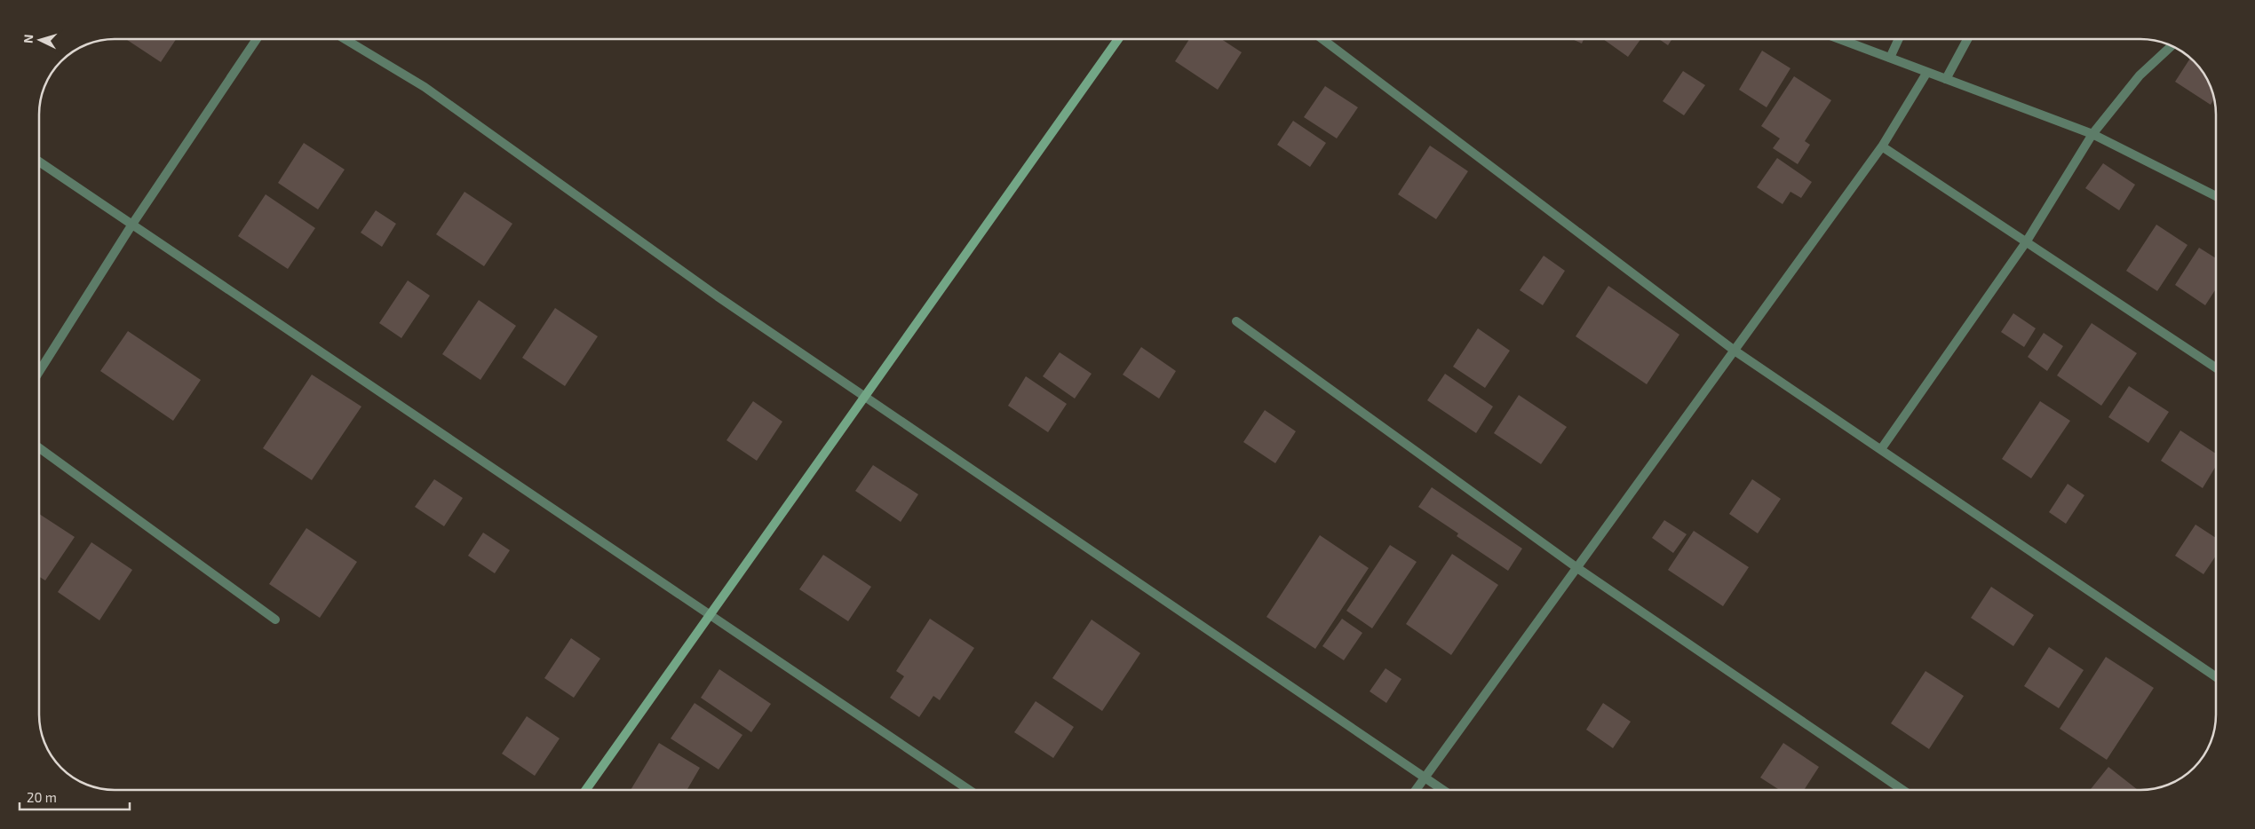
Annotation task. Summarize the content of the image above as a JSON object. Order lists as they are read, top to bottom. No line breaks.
{"scale_bar":"20 m","north":"left"}
